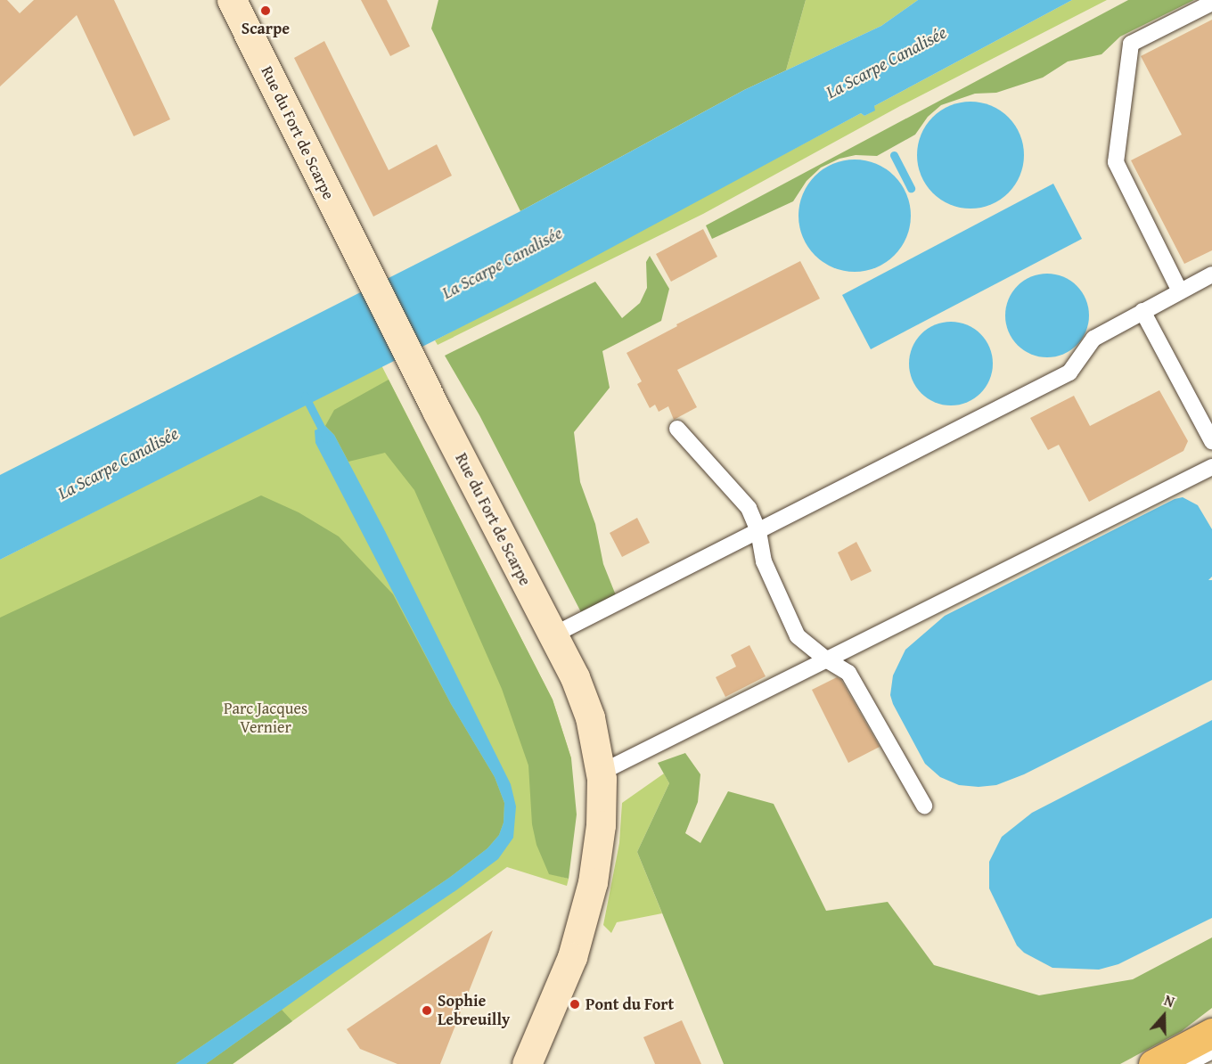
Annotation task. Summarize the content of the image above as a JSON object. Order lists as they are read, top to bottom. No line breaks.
{"streets":{"main road":["Rue du Fort de Scarpe"]},"water":["La Scarpe Canalisée"],"parks":["Parc Jacques Vernier"],"places":["Scarpe","Pont du Fort","Sophie Lebreuilly"],"north":"top"}
